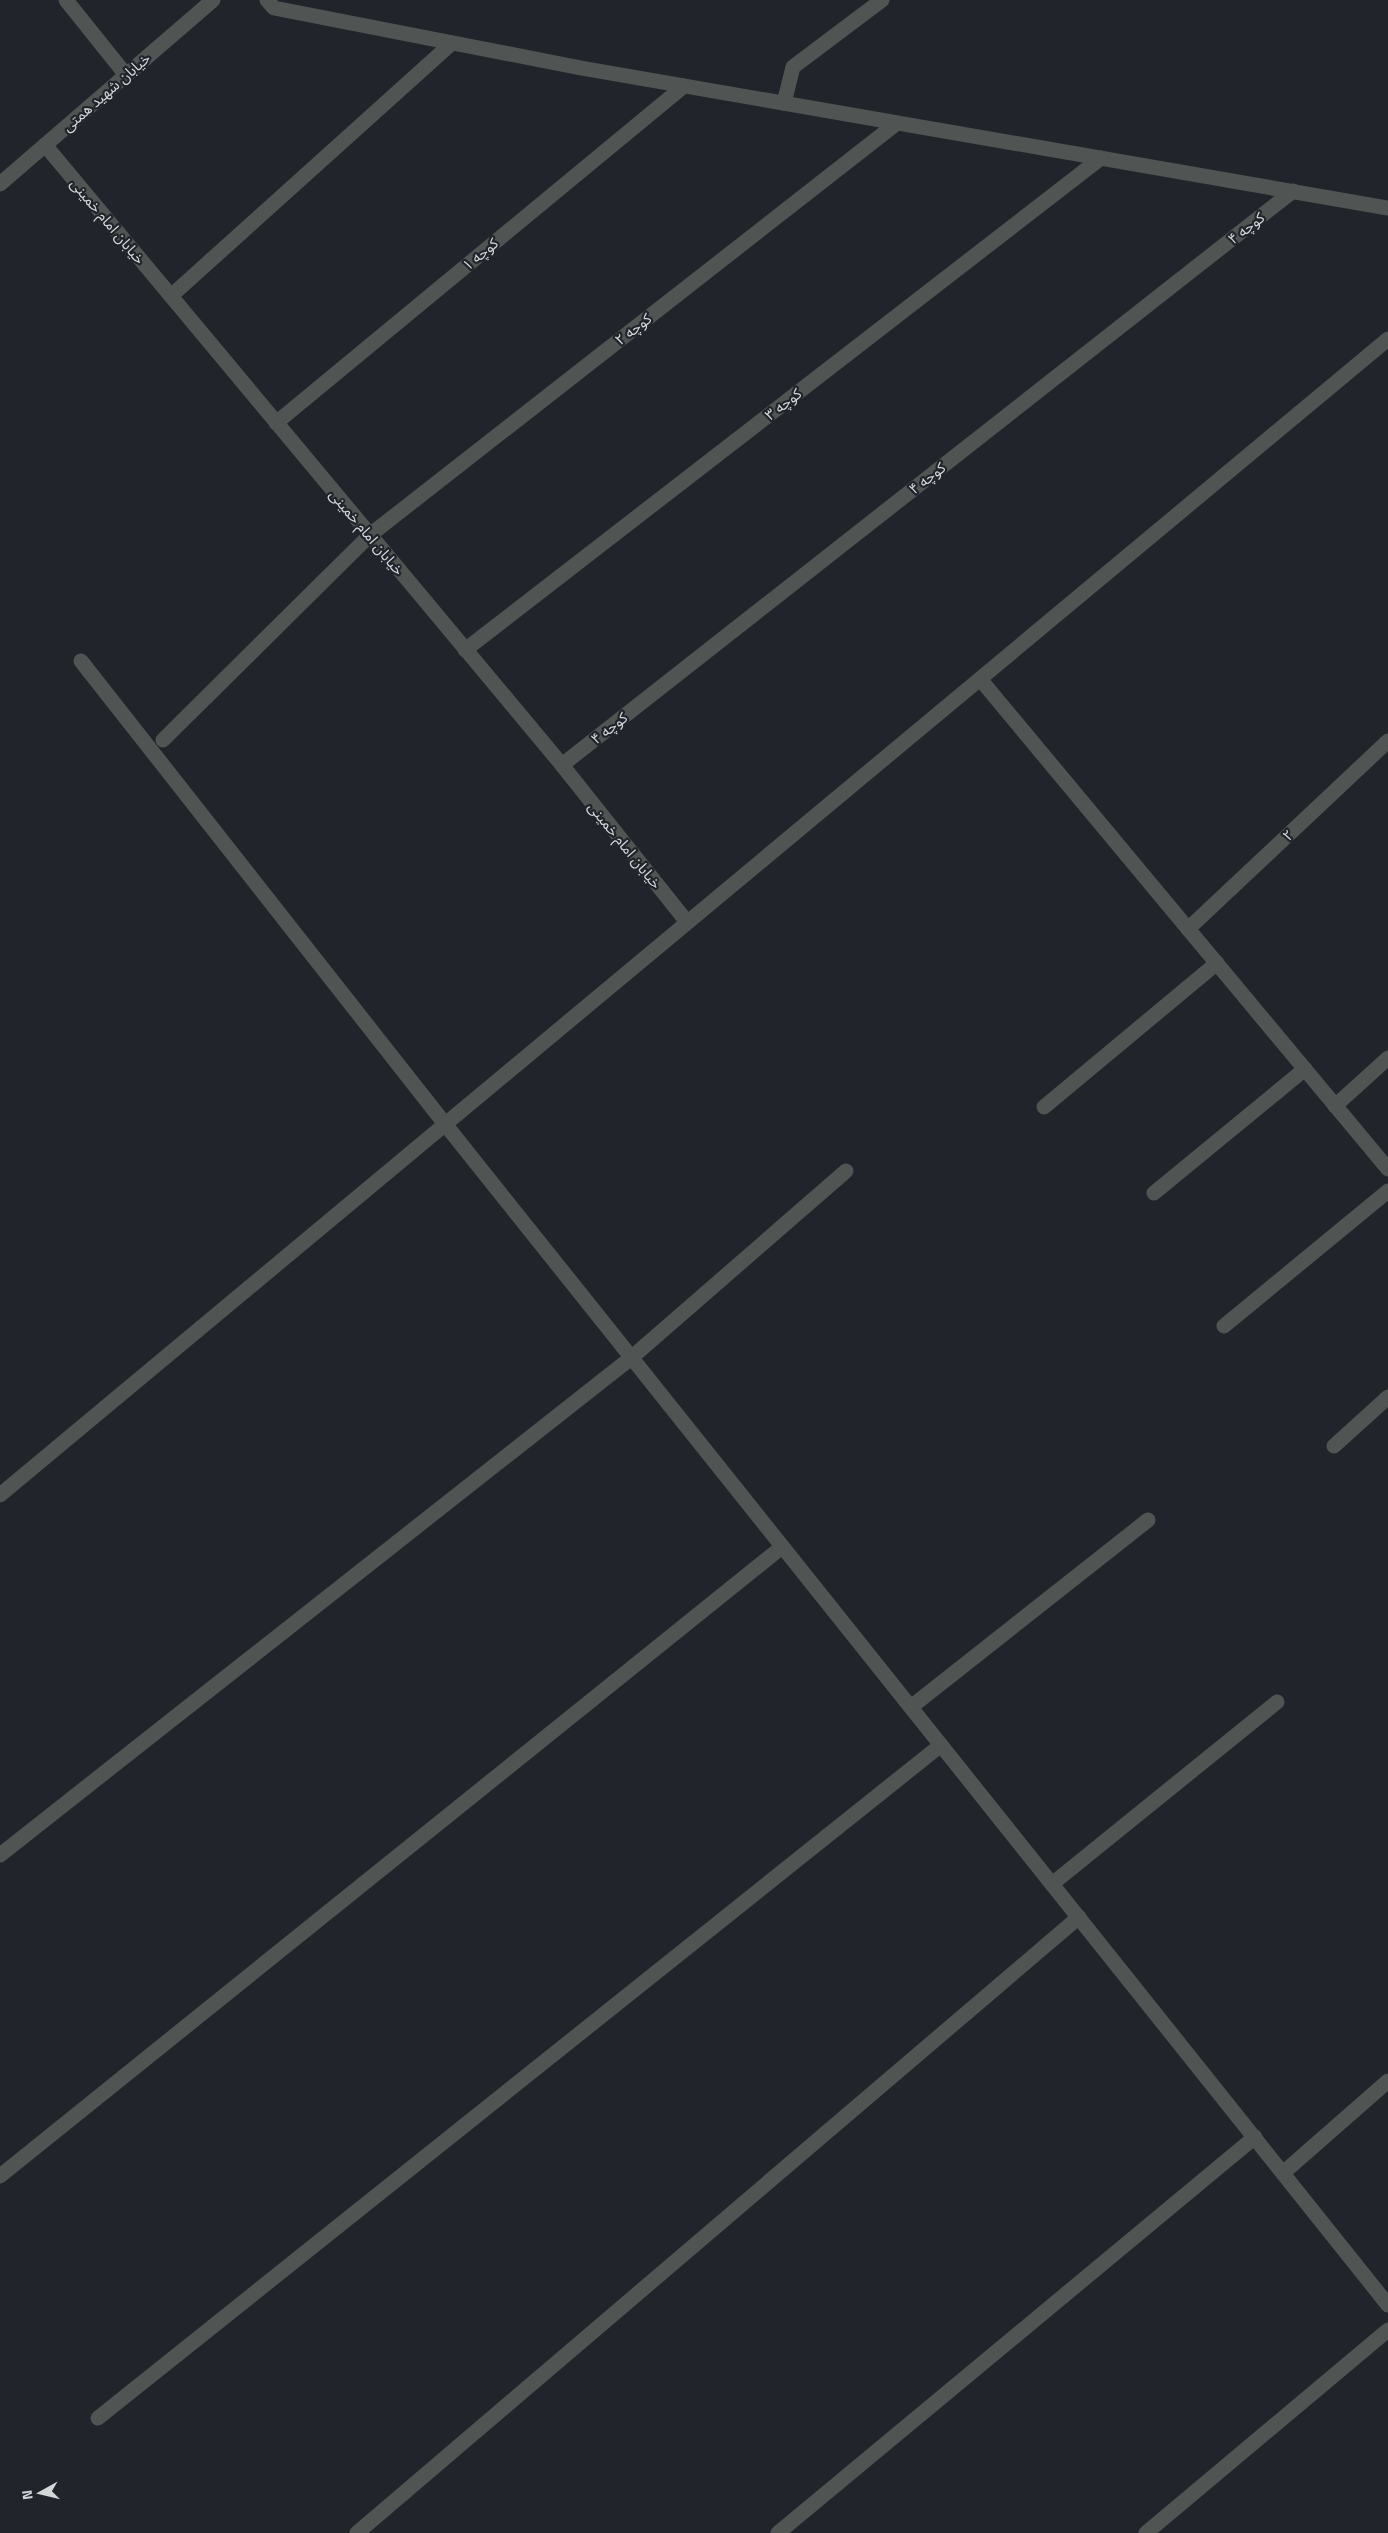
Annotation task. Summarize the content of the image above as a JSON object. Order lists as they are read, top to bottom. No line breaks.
{"streets":{"street":["خیابان شهید همتی","خیابان امام خمینی","کوچه ۴","کوچه ۱","کوچه ۲","کوچه ۳","۲"]},"crossings":[["خیابان شهید همتی","خیابان امام خمینی"],["خیابان امام خمینی","کوچه ۴"],["خیابان امام خمینی","کوچه ۱"],["خیابان امام خمینی","کوچه ۲"],["خیابان امام خمینی","کوچه ۳"]],"north":"left"}
